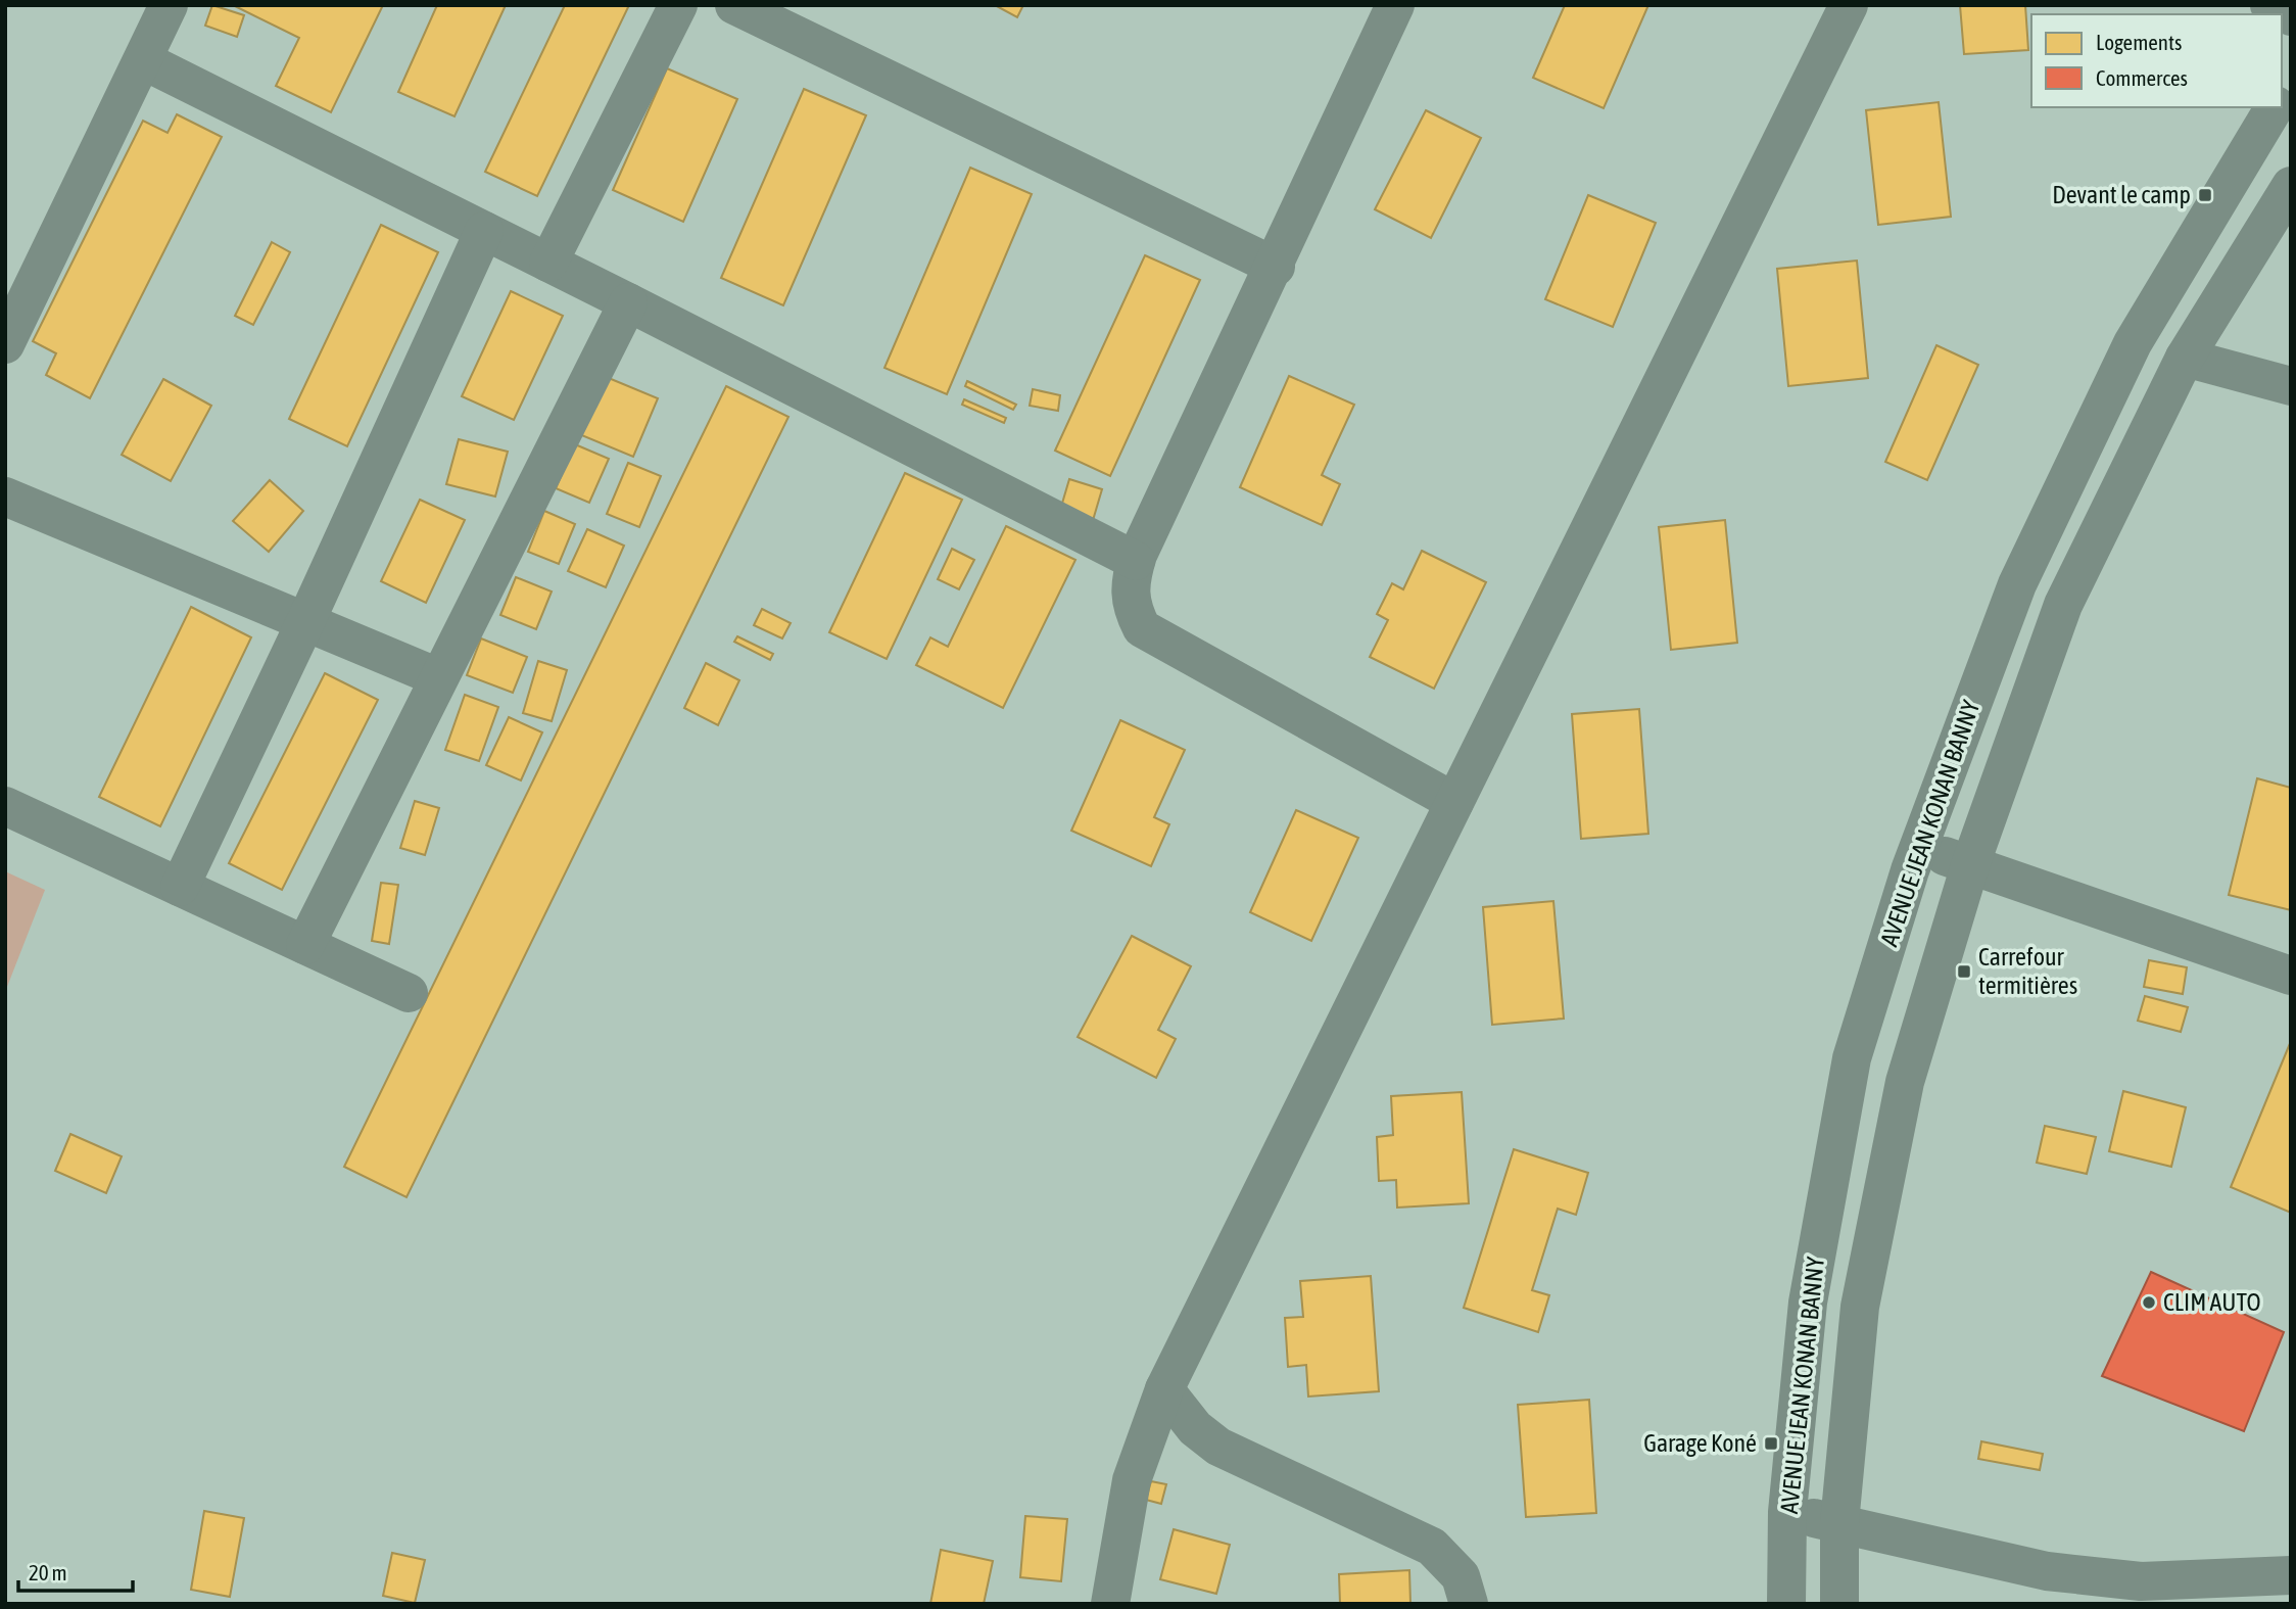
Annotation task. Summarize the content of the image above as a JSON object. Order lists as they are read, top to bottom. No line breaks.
{"streets":{"street":["AVENUE JEAN KONAN BANNY"]},"places":{"transit":["Devant le camp","Carrefour termitières","Garage Koné"],"other":["CLIM AUTO"]},"legend":["Logements","Commerces"],"scale_bar":"20 m"}
